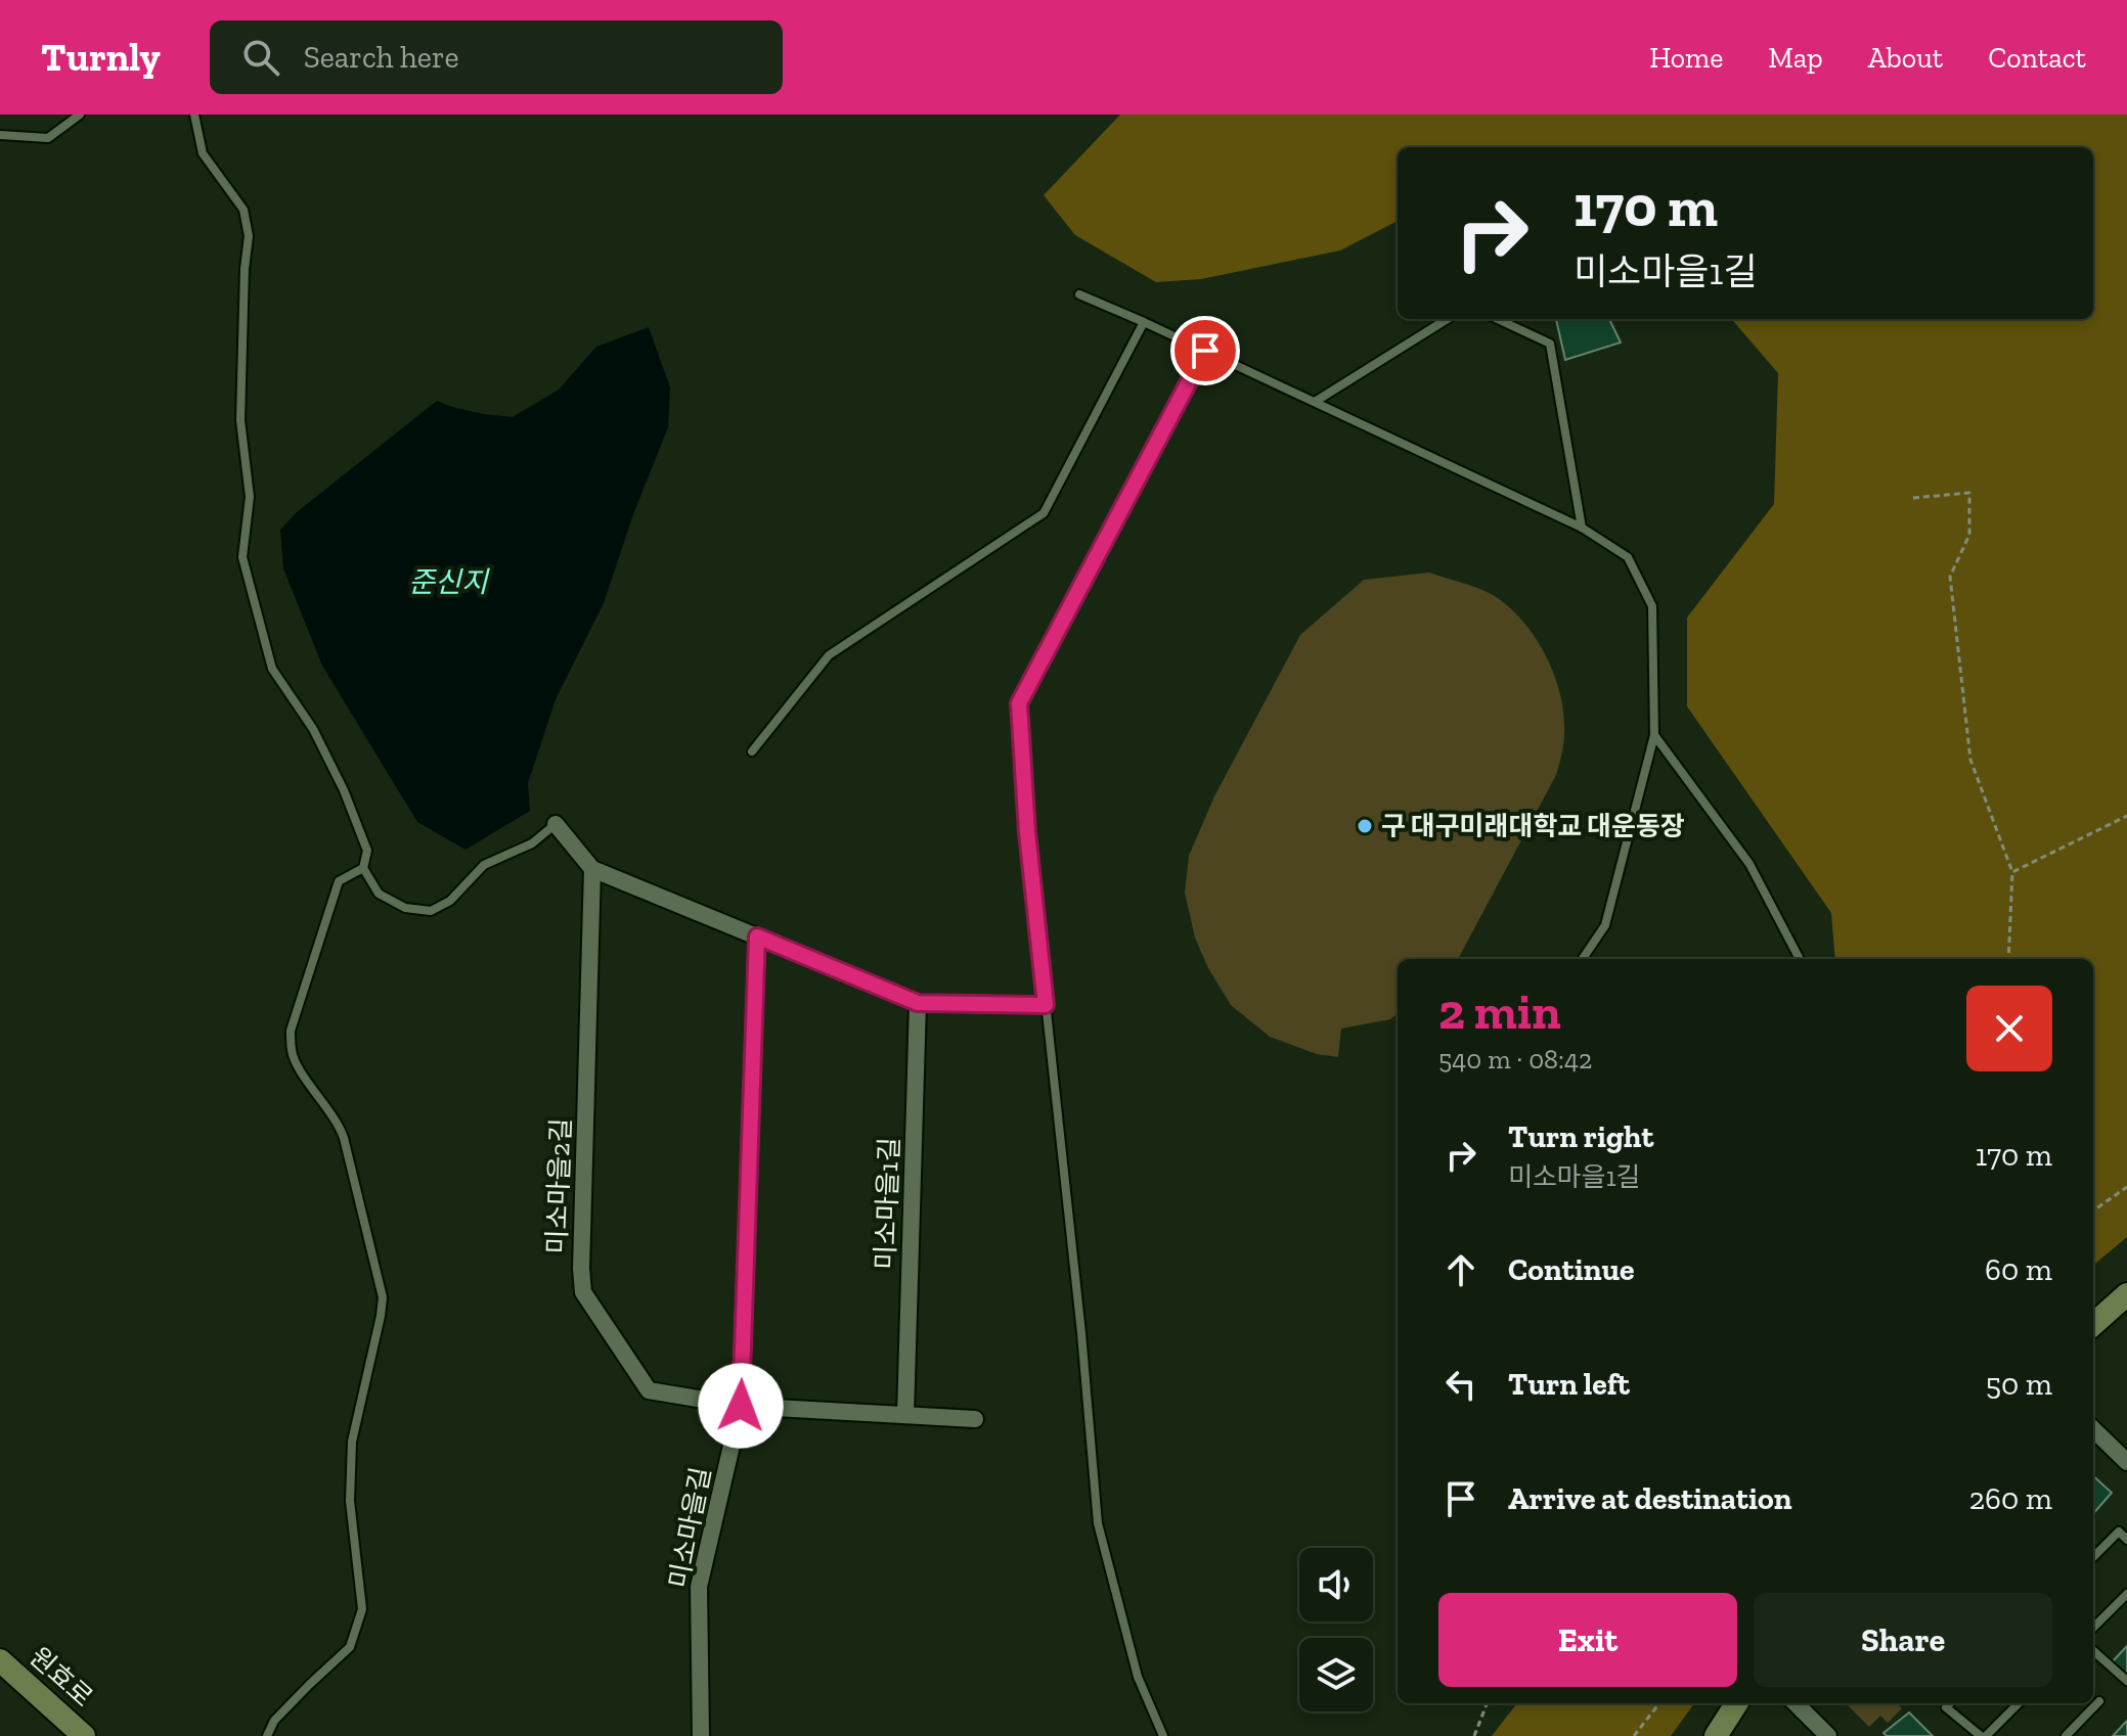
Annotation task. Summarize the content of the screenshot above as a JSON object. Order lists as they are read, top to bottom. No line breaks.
{"streets":{"main road":["원효로"],"street":["미소마을2길","미소마을1길","미소마을길"]},"crossings":[["미소마을2길","미소마을길"]],"water":["준신지"],"places":["구 대구미래대학교 대운동장"],"page":{"header":"Turnly","search":"Search here","nav":["Home","Map","About","Contact"],"turn":["170 m","미소마을1길"],"heading":["2 min","540 m · 08:42"],"list":[{"name":"Turn right","note":"미소마을1길","value":"170 m"},{"name":"Continue","value":"60 m"},{"name":"Turn left","value":"50 m"},{"name":"Arrive at destination","value":"260 m"}],"buttons":["Exit","Share"]}}
